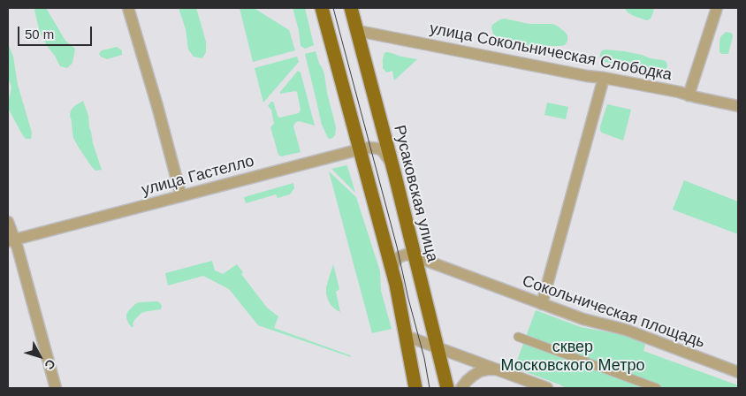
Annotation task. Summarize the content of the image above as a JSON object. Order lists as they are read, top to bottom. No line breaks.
{"streets":{"main road":["Русаковская улица"],"street":["улица Сокольническая Слободка","улица Гастелло","Сокольническая площадь"]},"crossings":[["улица Сокольническая Слободка","Русаковская улица"],["улица Гастелло","Русаковская улица"],["Русаковская улица","Сокольническая площадь"]],"parks":["сквер Московского Метро"],"scale_bar":"50 m","north":"bottom right"}
